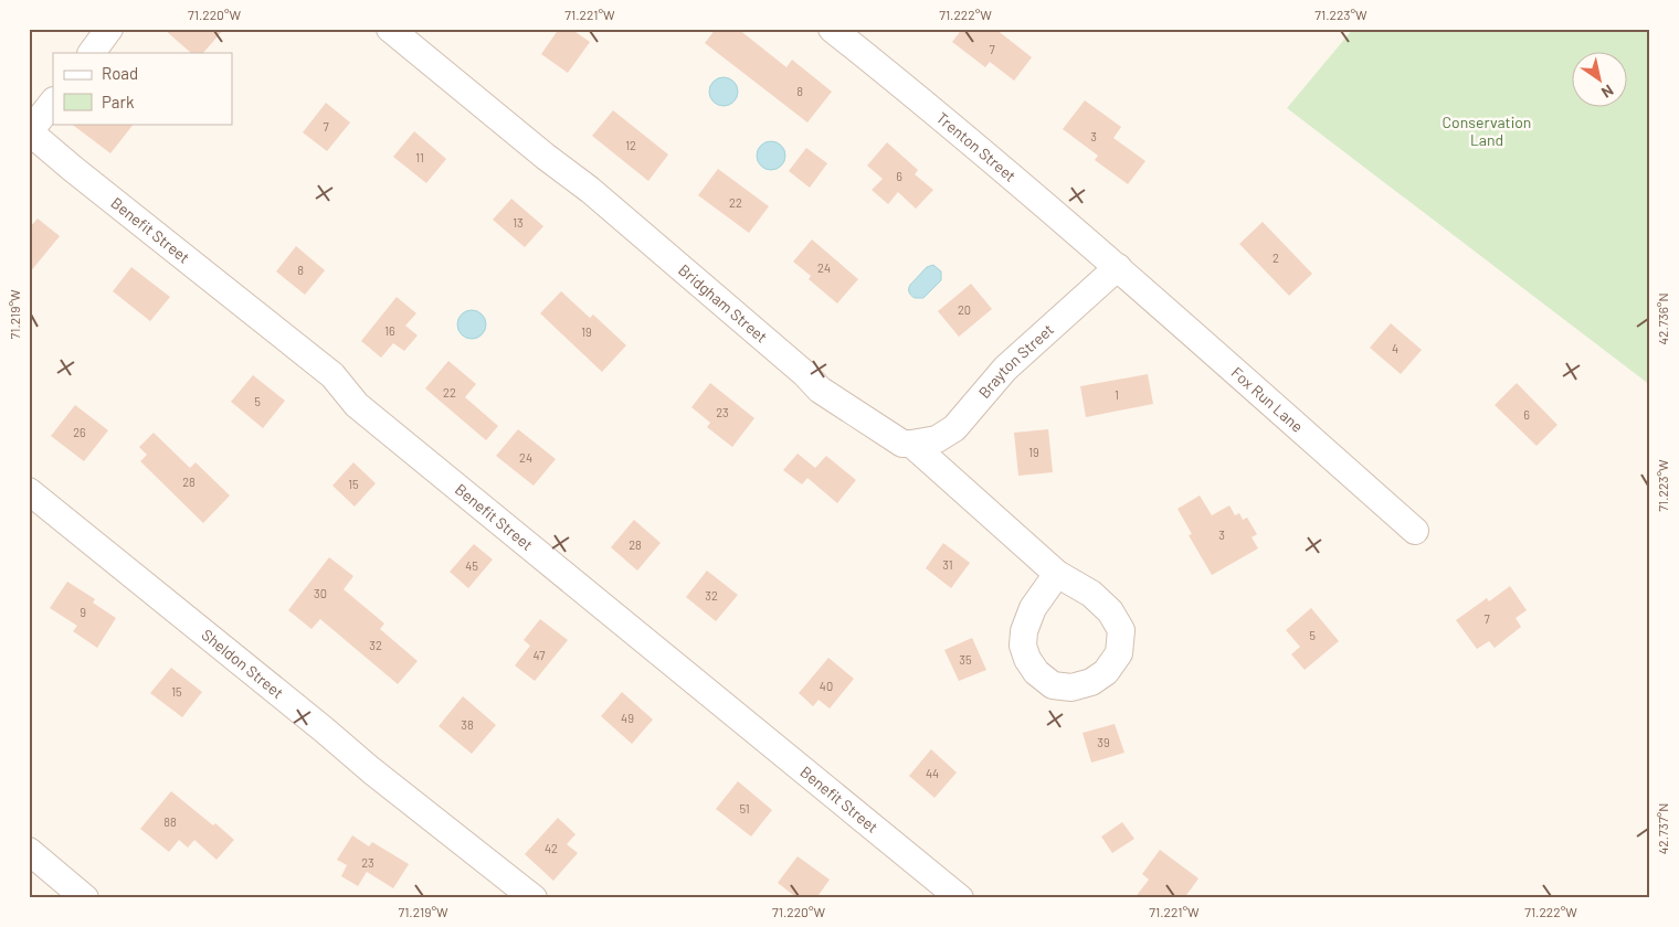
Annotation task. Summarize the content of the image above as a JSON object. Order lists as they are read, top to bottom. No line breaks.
{"streets":{"street":["Trenton Street","Benefit Street","Bridgham Street","Brayton Street","Fox Run Lane","Sheldon Street"]},"crossings":[["Trenton Street","Brayton Street"],["Trenton Street","Fox Run Lane"],["Bridgham Street","Brayton Street"],["Brayton Street","Fox Run Lane"]],"parks":["Conservation Land"],"house_numbers":["7","8","7","3","12","11","6","22","13","2","24","8","20","16","19","4","22","1","5","23","6","26","19","24","28","15","3","28","31","45","30","32","9","7","5","32","47","35","40","15","49","38","39","44","51","88","42","23"],"legend":["Road","Park"],"north":"bottom right","coordinates":["71.220°W","71.221°W","71.222°W","71.223°W","71.219°W","42.736°N","42.737°N"]}
